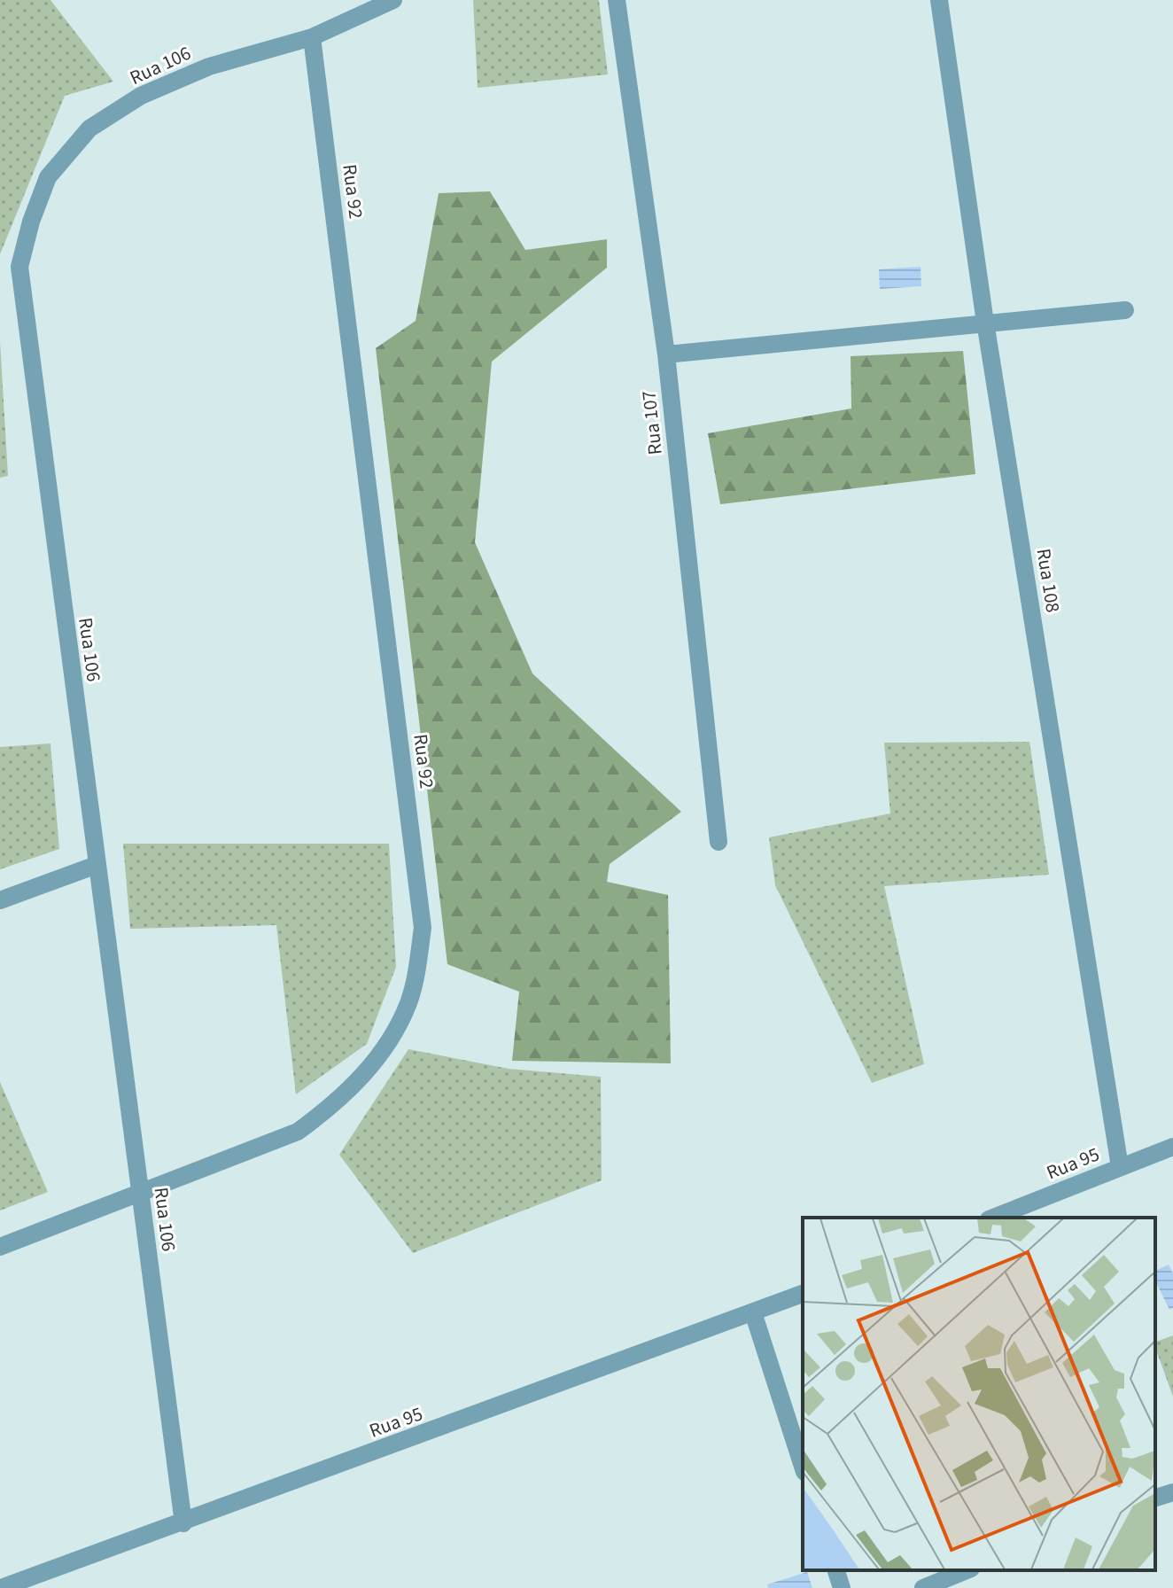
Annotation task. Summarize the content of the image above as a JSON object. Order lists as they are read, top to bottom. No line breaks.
{"streets":{"street":["Rua 106","Rua 92","Rua 107","Rua 108","Rua 95"]},"crossings":[["Rua 106","Rua 92"],["Rua 106","Rua 95"],["Rua 108","Rua 95"]]}
